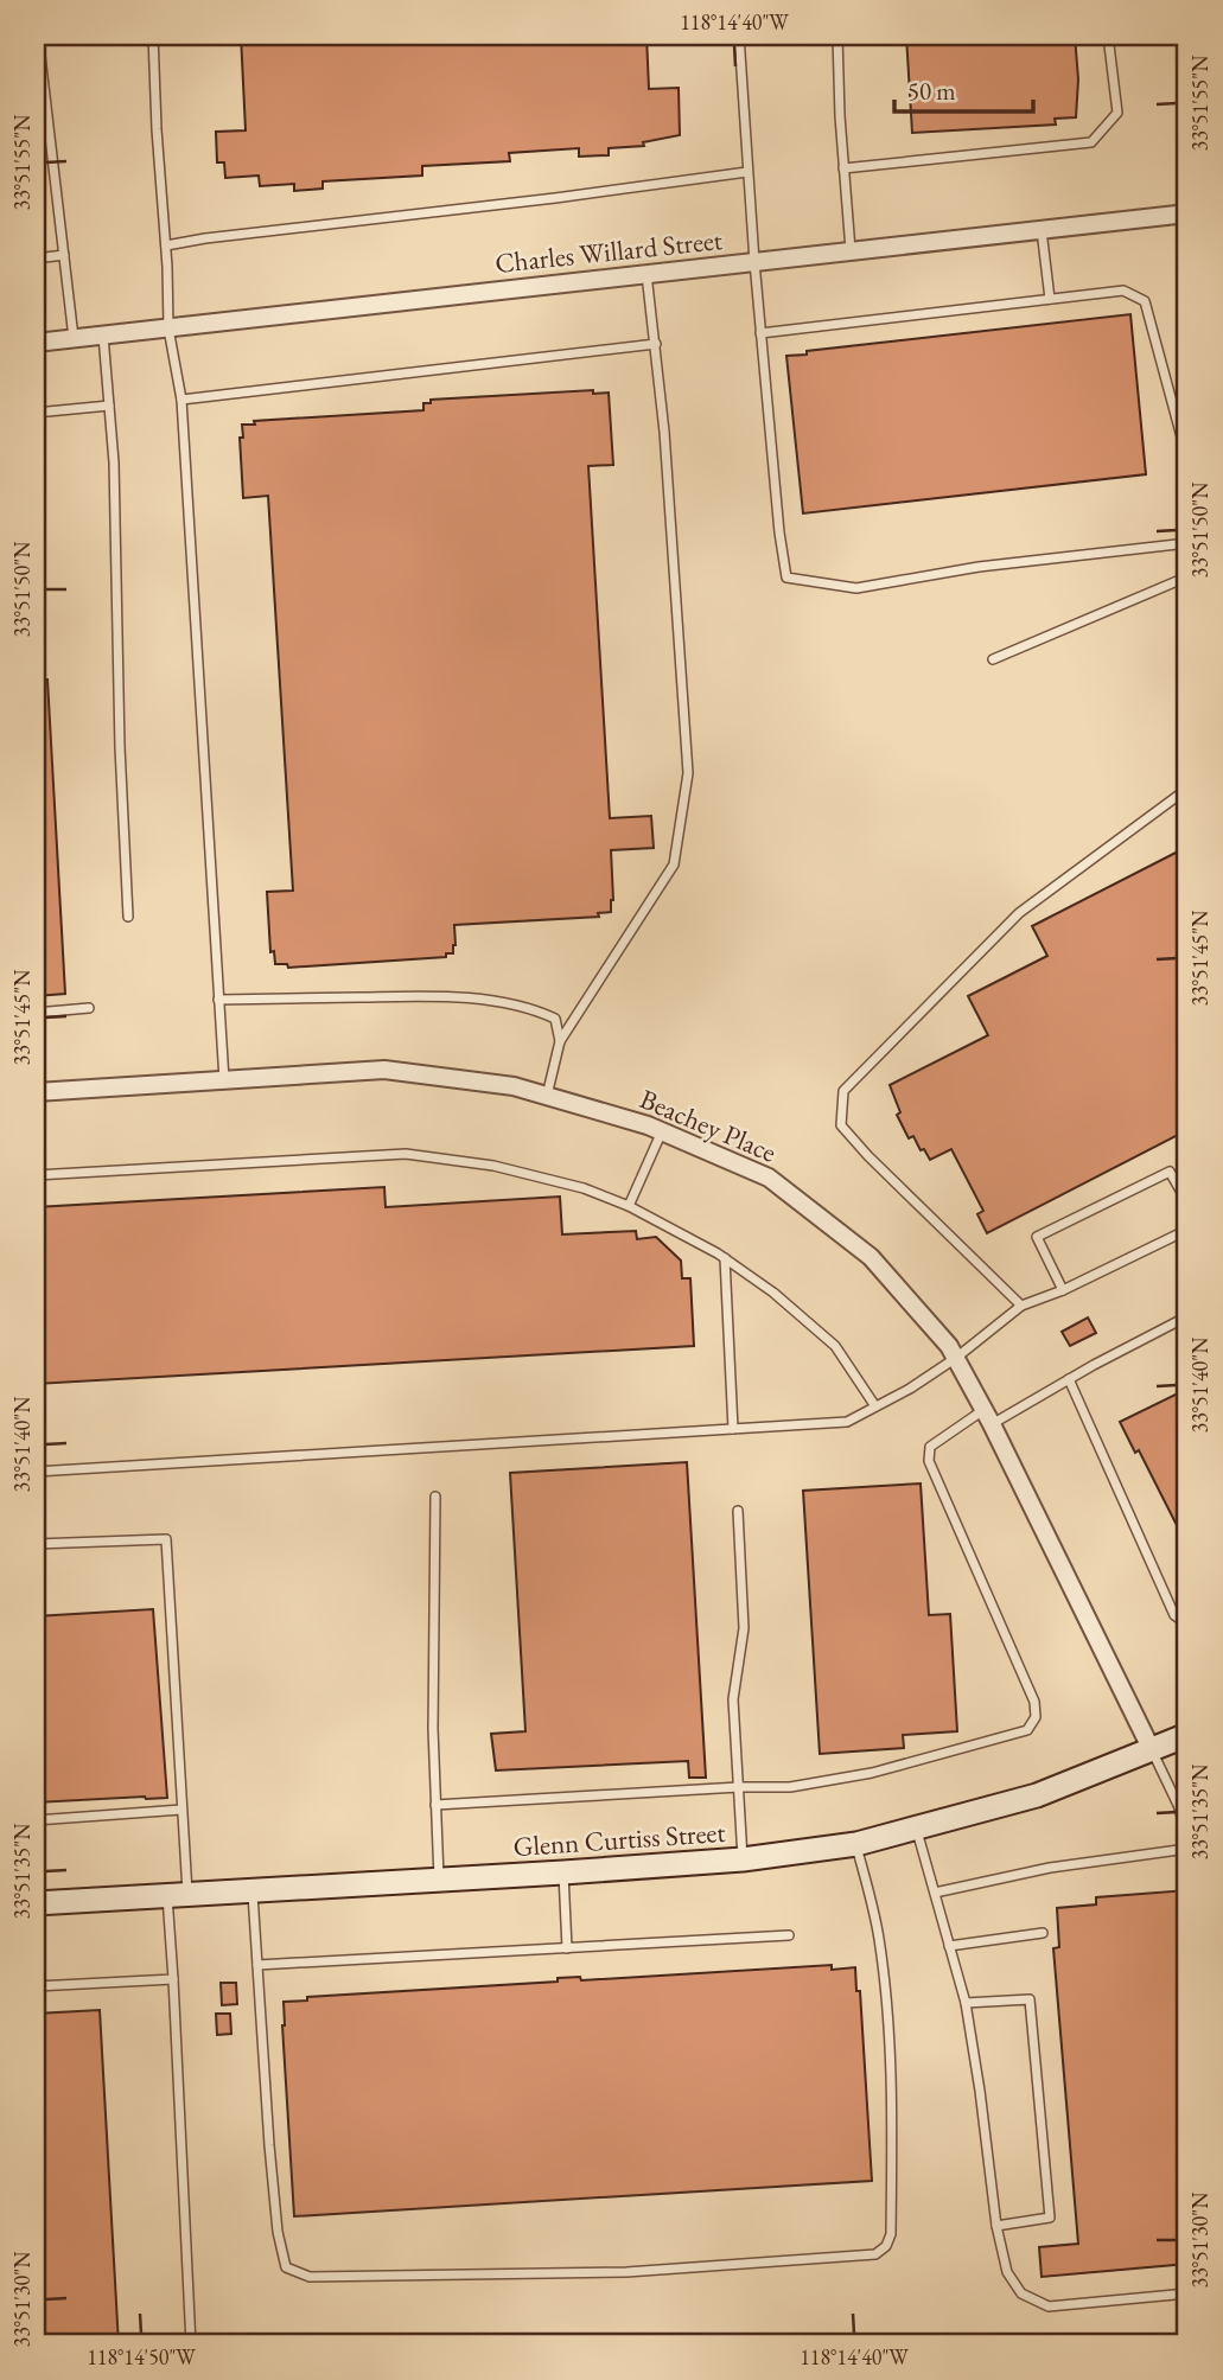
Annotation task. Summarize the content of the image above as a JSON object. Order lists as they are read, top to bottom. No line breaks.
{"streets":{"street":["Charles Willard Street","Beachey Place","Glenn Curtiss Street"]},"crossings":[["Beachey Place","Glenn Curtiss Street"]],"scale_bar":"50 m","coordinates":["118°14'40\"W","33°51'55\"N","33°51'50\"N","33°51'45\"N","33°51'40\"N","33°51'35\"N","33°51'30\"N","118°14'50\"W"]}
